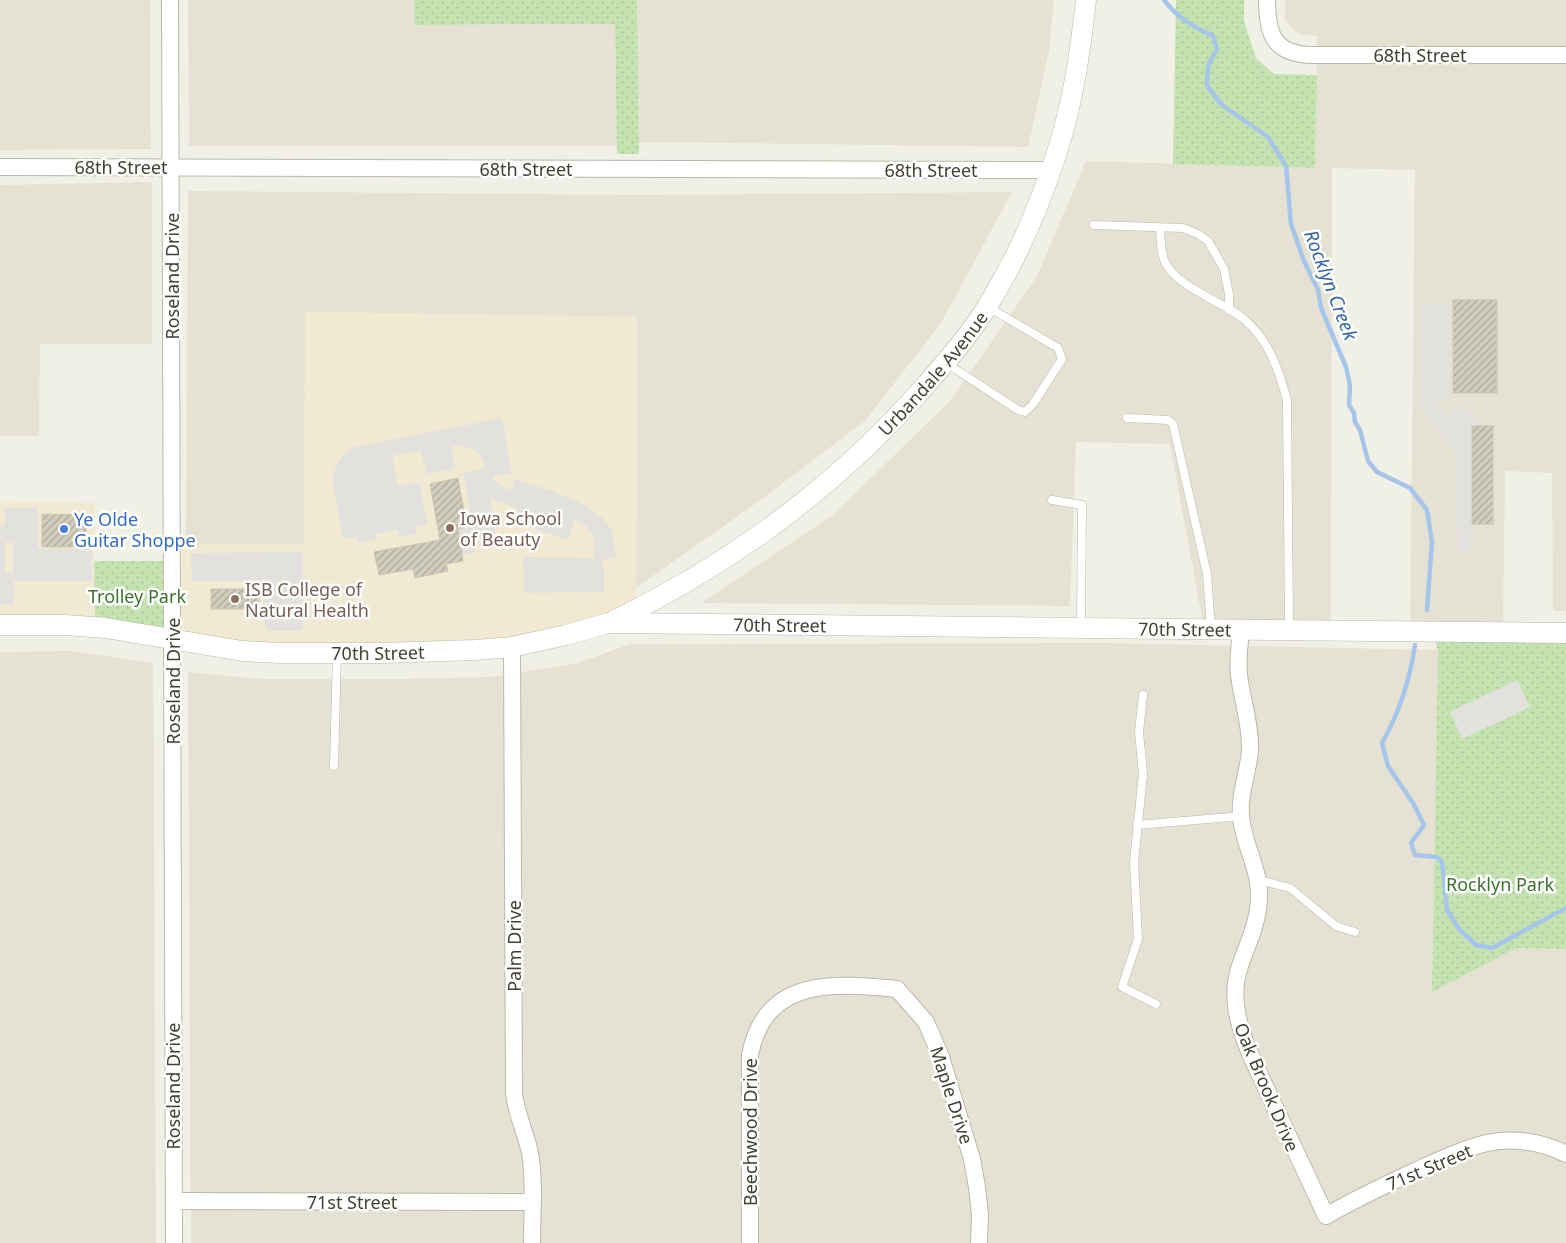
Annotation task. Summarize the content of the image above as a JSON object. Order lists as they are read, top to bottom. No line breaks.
{"streets":{"street":["68th Street","Roseland Drive","Urbandale Avenue","70th Street","Palm Drive","Oak Brook Drive","Maple Drive","Beechwood Drive","71st Street"]},"crossings":[["68th Street","Roseland Drive"],["68th Street","Urbandale Avenue"],["Roseland Drive","70th Street"],["Roseland Drive","71st Street"],["Urbandale Avenue","70th Street"],["70th Street","Palm Drive"],["70th Street","Oak Brook Drive"],["Palm Drive","71st Street"],["Oak Brook Drive","71st Street"],["Maple Drive","Beechwood Drive"]],"water":["Rocklyn Creek"],"parks":["Trolley Park","Rocklyn Park"],"places":["Iowa School of Beauty","Ye Olde Guitar Shoppe","ISB College of Natural Health"]}
